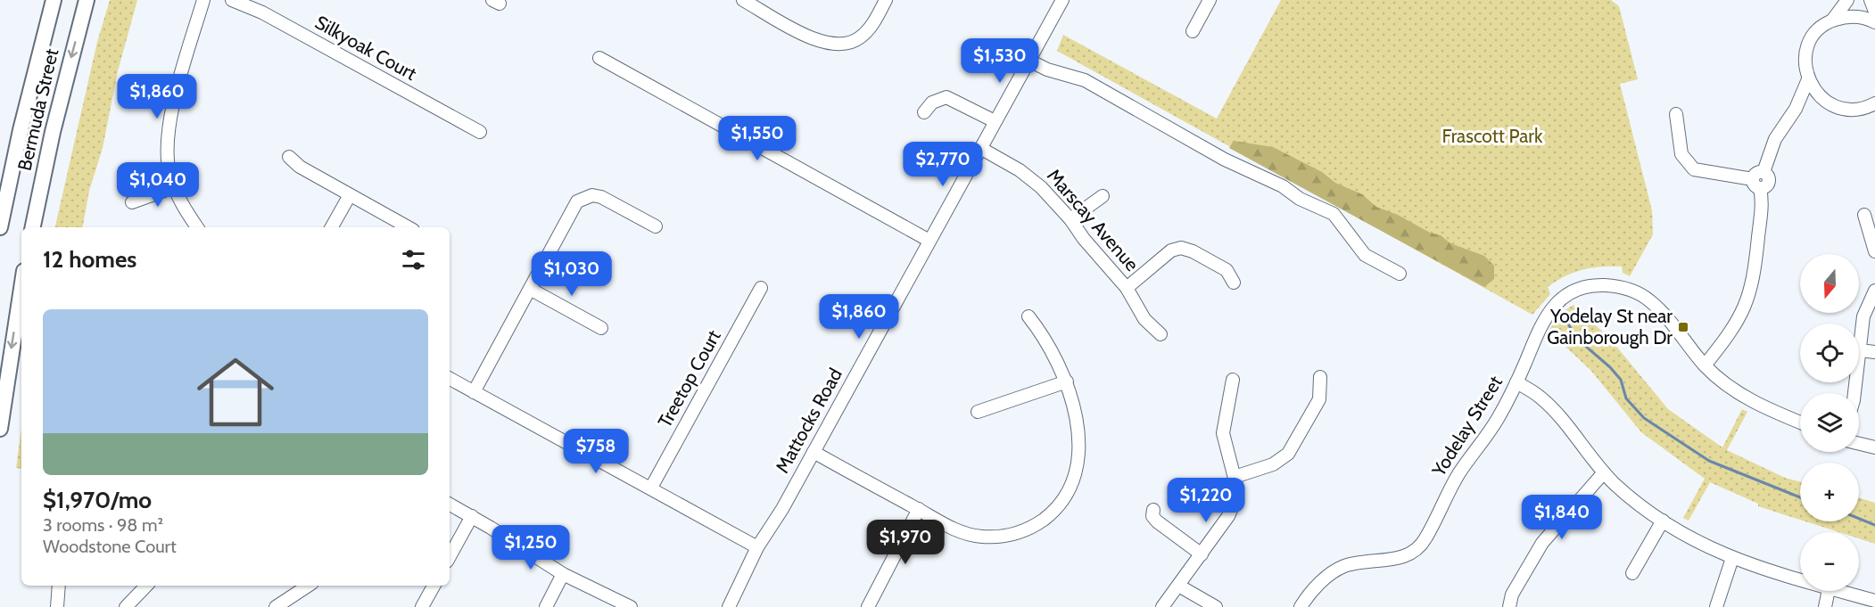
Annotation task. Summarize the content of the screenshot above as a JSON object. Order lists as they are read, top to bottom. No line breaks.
{"streets":{"main road":["Bermuda Street"],"street":["Silkyoak Court","Marscay Avenue","Treetop Court","Mattocks Road","Yodelay Street"]},"crossings":[["Marscay Avenue","Mattocks Road"]],"parks":["Frascott Park"],"places":{"transit":["Yodelay St near Gainborough Dr"]},"north":"bottom","page":{"price":["$1,530","$1,860","$1,550","$2,770","$1,040","$1,030","$1,860","$758","$1,220","$1,840","$1,970","$1,250"],"heading":"12 homes","map_buttons":["+","−"],"list":[{"name":"$1,970/mo","note":"3 rooms · 98 m² · Woodstone Court"}]}}
